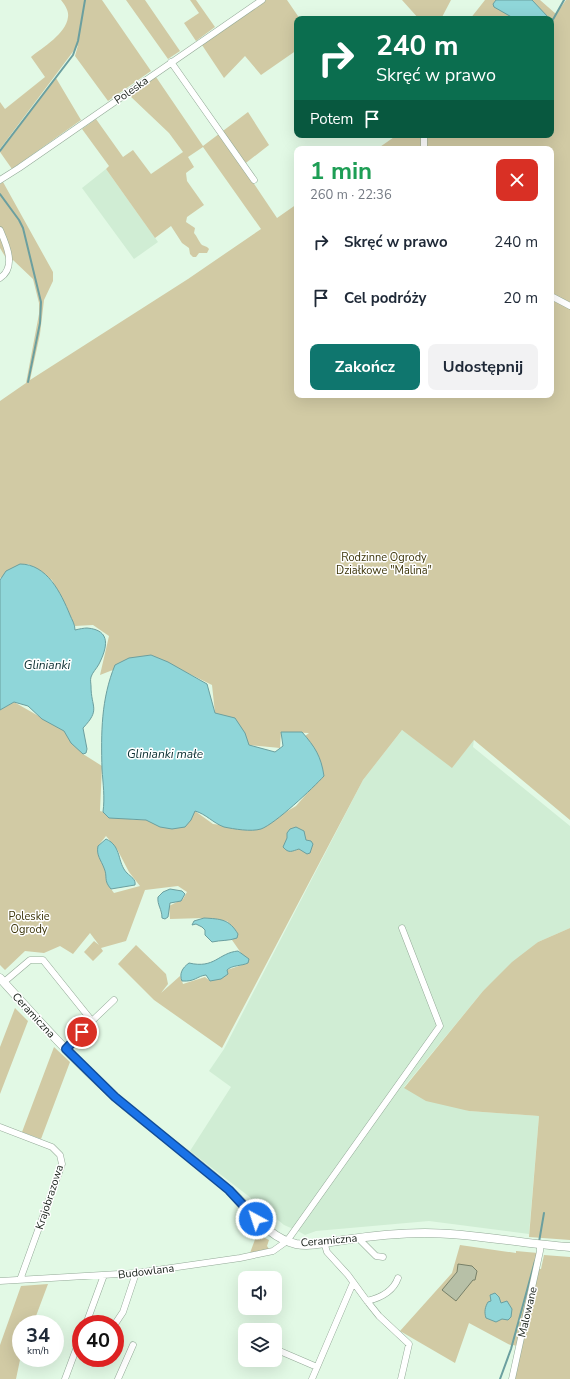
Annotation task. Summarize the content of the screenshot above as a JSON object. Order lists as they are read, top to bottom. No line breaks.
{"streets":{"street":["Poleska","Ceramiczna","Krajobrazowa","Budowlana","Malowane"]},"crossings":[["Ceramiczna","Budowlana"],["Ceramiczna","Malowane"],["Krajobrazowa","Budowlana"]],"water":["Glinianki","Glinianki małe"],"parks":["Rodzinne Ogrody Działkowe \"Malina\"","Poleskie Ogrody"],"page":{"turn":["240 m","Skręć w prawo"],"then":"Potem","heading":["1 min","260 m · 22:36"],"list":[{"name":"Skręć w prawo","value":"240 m"},{"name":"Cel podróży","value":"20 m"}],"buttons":["Zakończ","Udostępnij"],"speed":"34 km/h","limit":"40"}}
